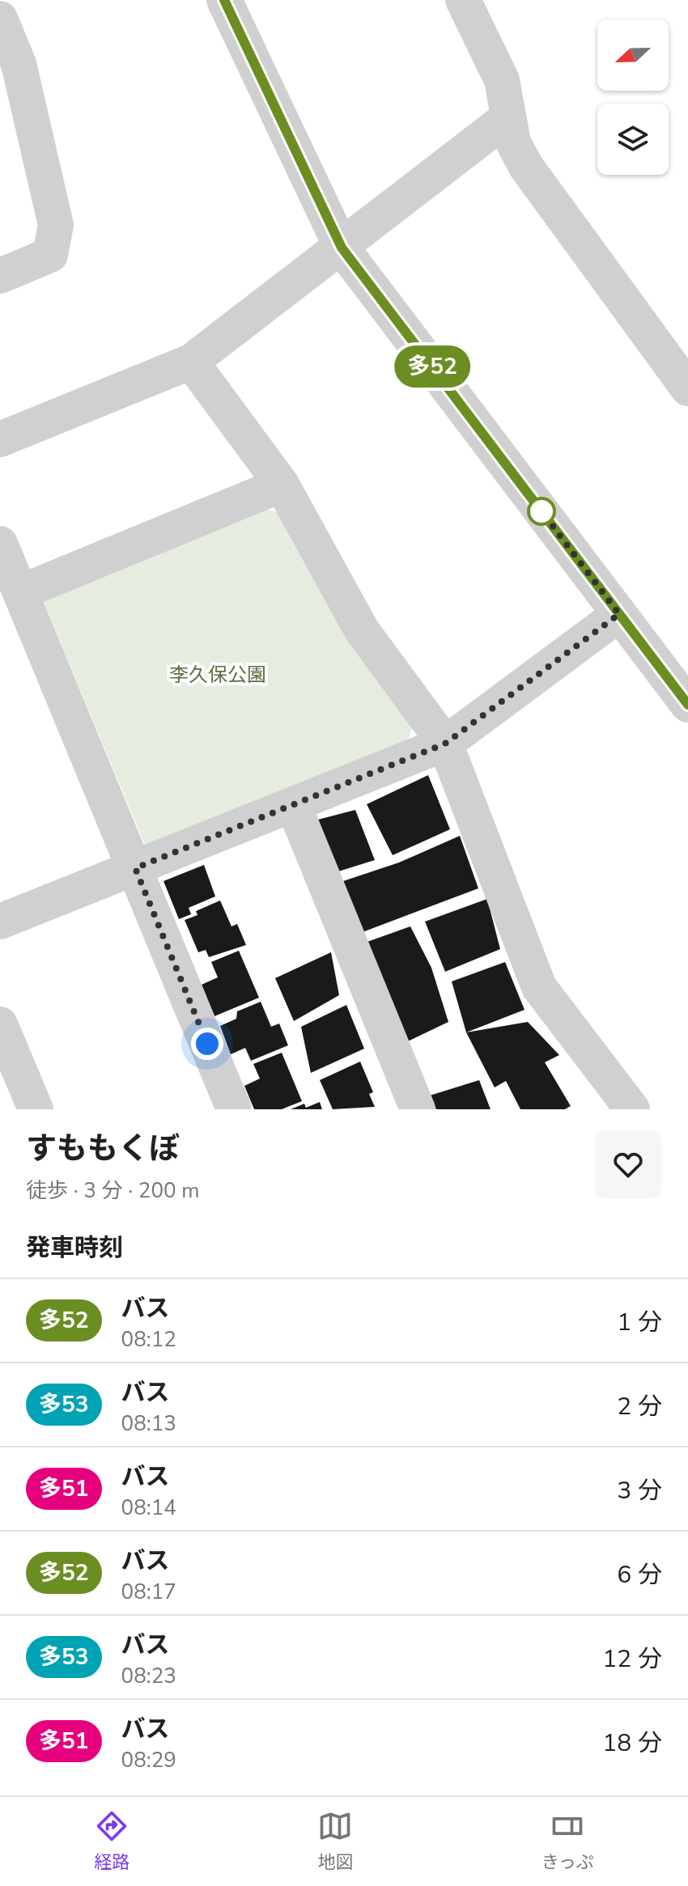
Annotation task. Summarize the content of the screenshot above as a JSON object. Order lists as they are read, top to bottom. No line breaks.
{"parks":["李久保公園"],"lines":["bus line 多52"],"north":"left","page":{"on_map":"多52","heading":[["すももくぼ","徒歩 · 3 分 · 200 m"],"発車時刻"],"list":[{"mark":"多52","name":"バス","note":"08:12","value":"1 分"},{"mark":"多53","name":"バス","note":"08:13","value":"2 分"},{"mark":"多51","name":"バス","note":"08:14","value":"3 分"},{"mark":"多52","name":"バス","note":"08:17","value":"6 分"},{"mark":"多53","name":"バス","note":"08:23","value":"12 分"},{"mark":"多51","name":"バス","note":"08:29","value":"18 分"}],"tabs":["経路","地図","きっぷ"]}}
